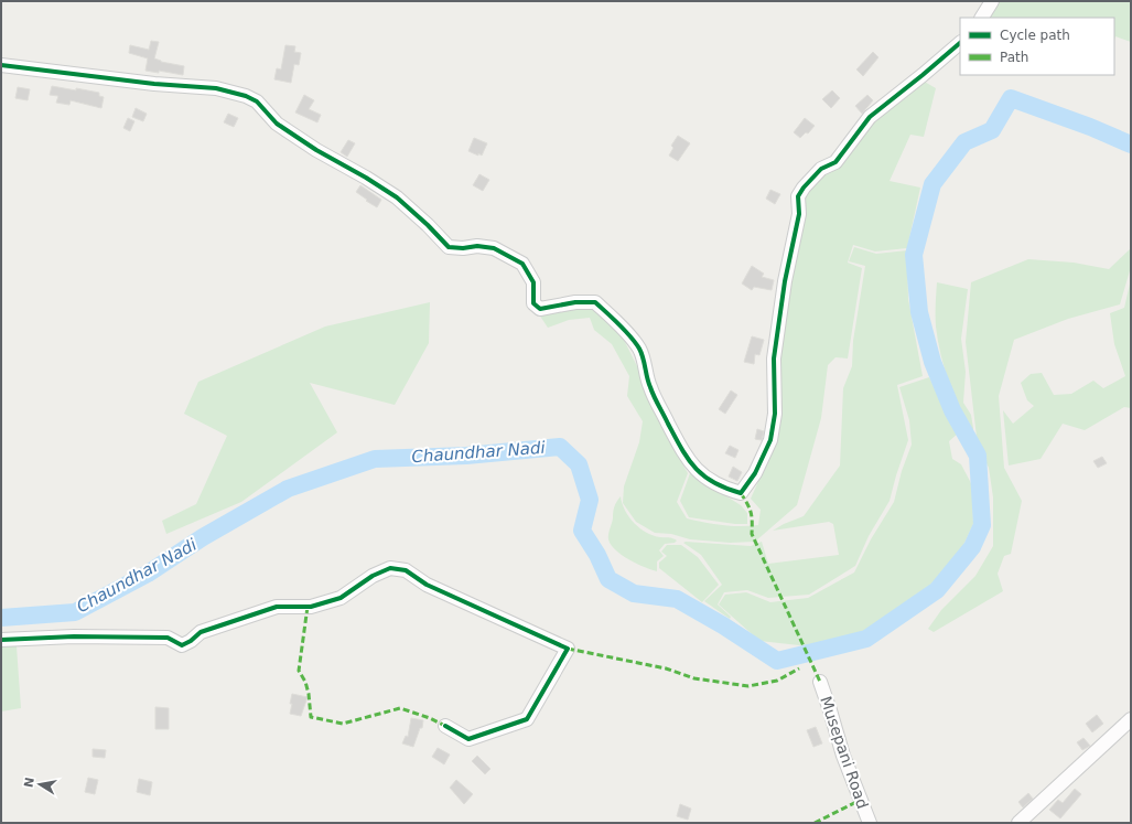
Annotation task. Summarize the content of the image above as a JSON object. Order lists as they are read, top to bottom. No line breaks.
{"streets":{"street":["Musepani Road"]},"water":["Chaundhar Nadi"],"legend":["Cycle path","Path"],"north":"left"}
